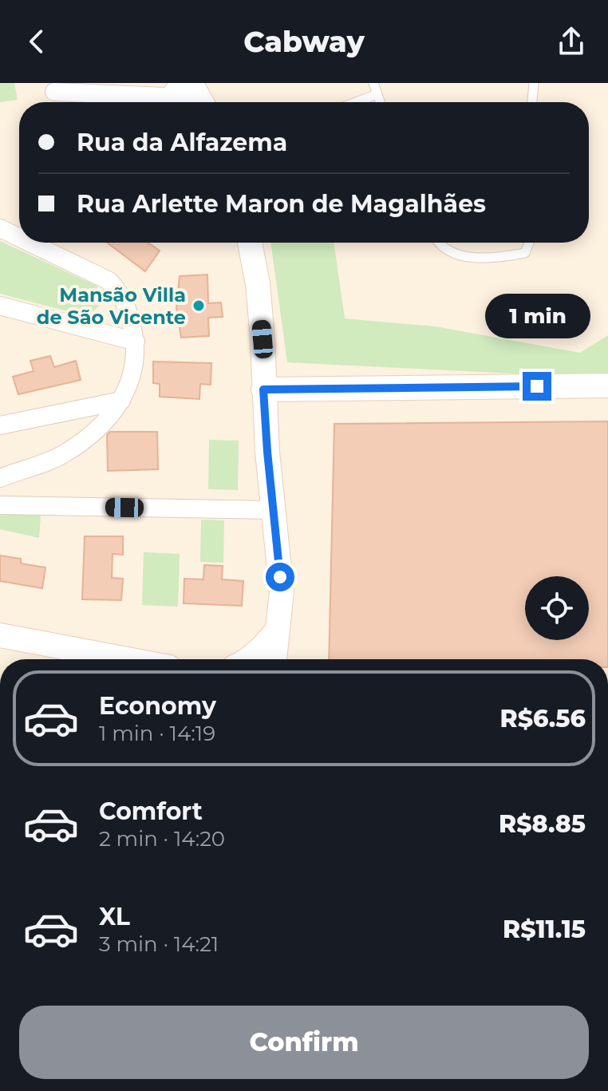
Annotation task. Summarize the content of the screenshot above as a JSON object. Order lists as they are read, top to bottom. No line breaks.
{"places":["Mansão Villa de São Vicente"],"page":{"header":"Cabway","banner":["Rua da Alfazema","Rua Arlette Maron de Magalhães"],"bubble":"1 min","list":[{"name":"Economy","note":"1 min · 14:19","value":"R$6.56"},{"name":"Comfort","note":"2 min · 14:20","value":"R$8.85"},{"name":"XL","note":"3 min · 14:21","value":"R$11.15"}],"buttons":"Confirm"}}
